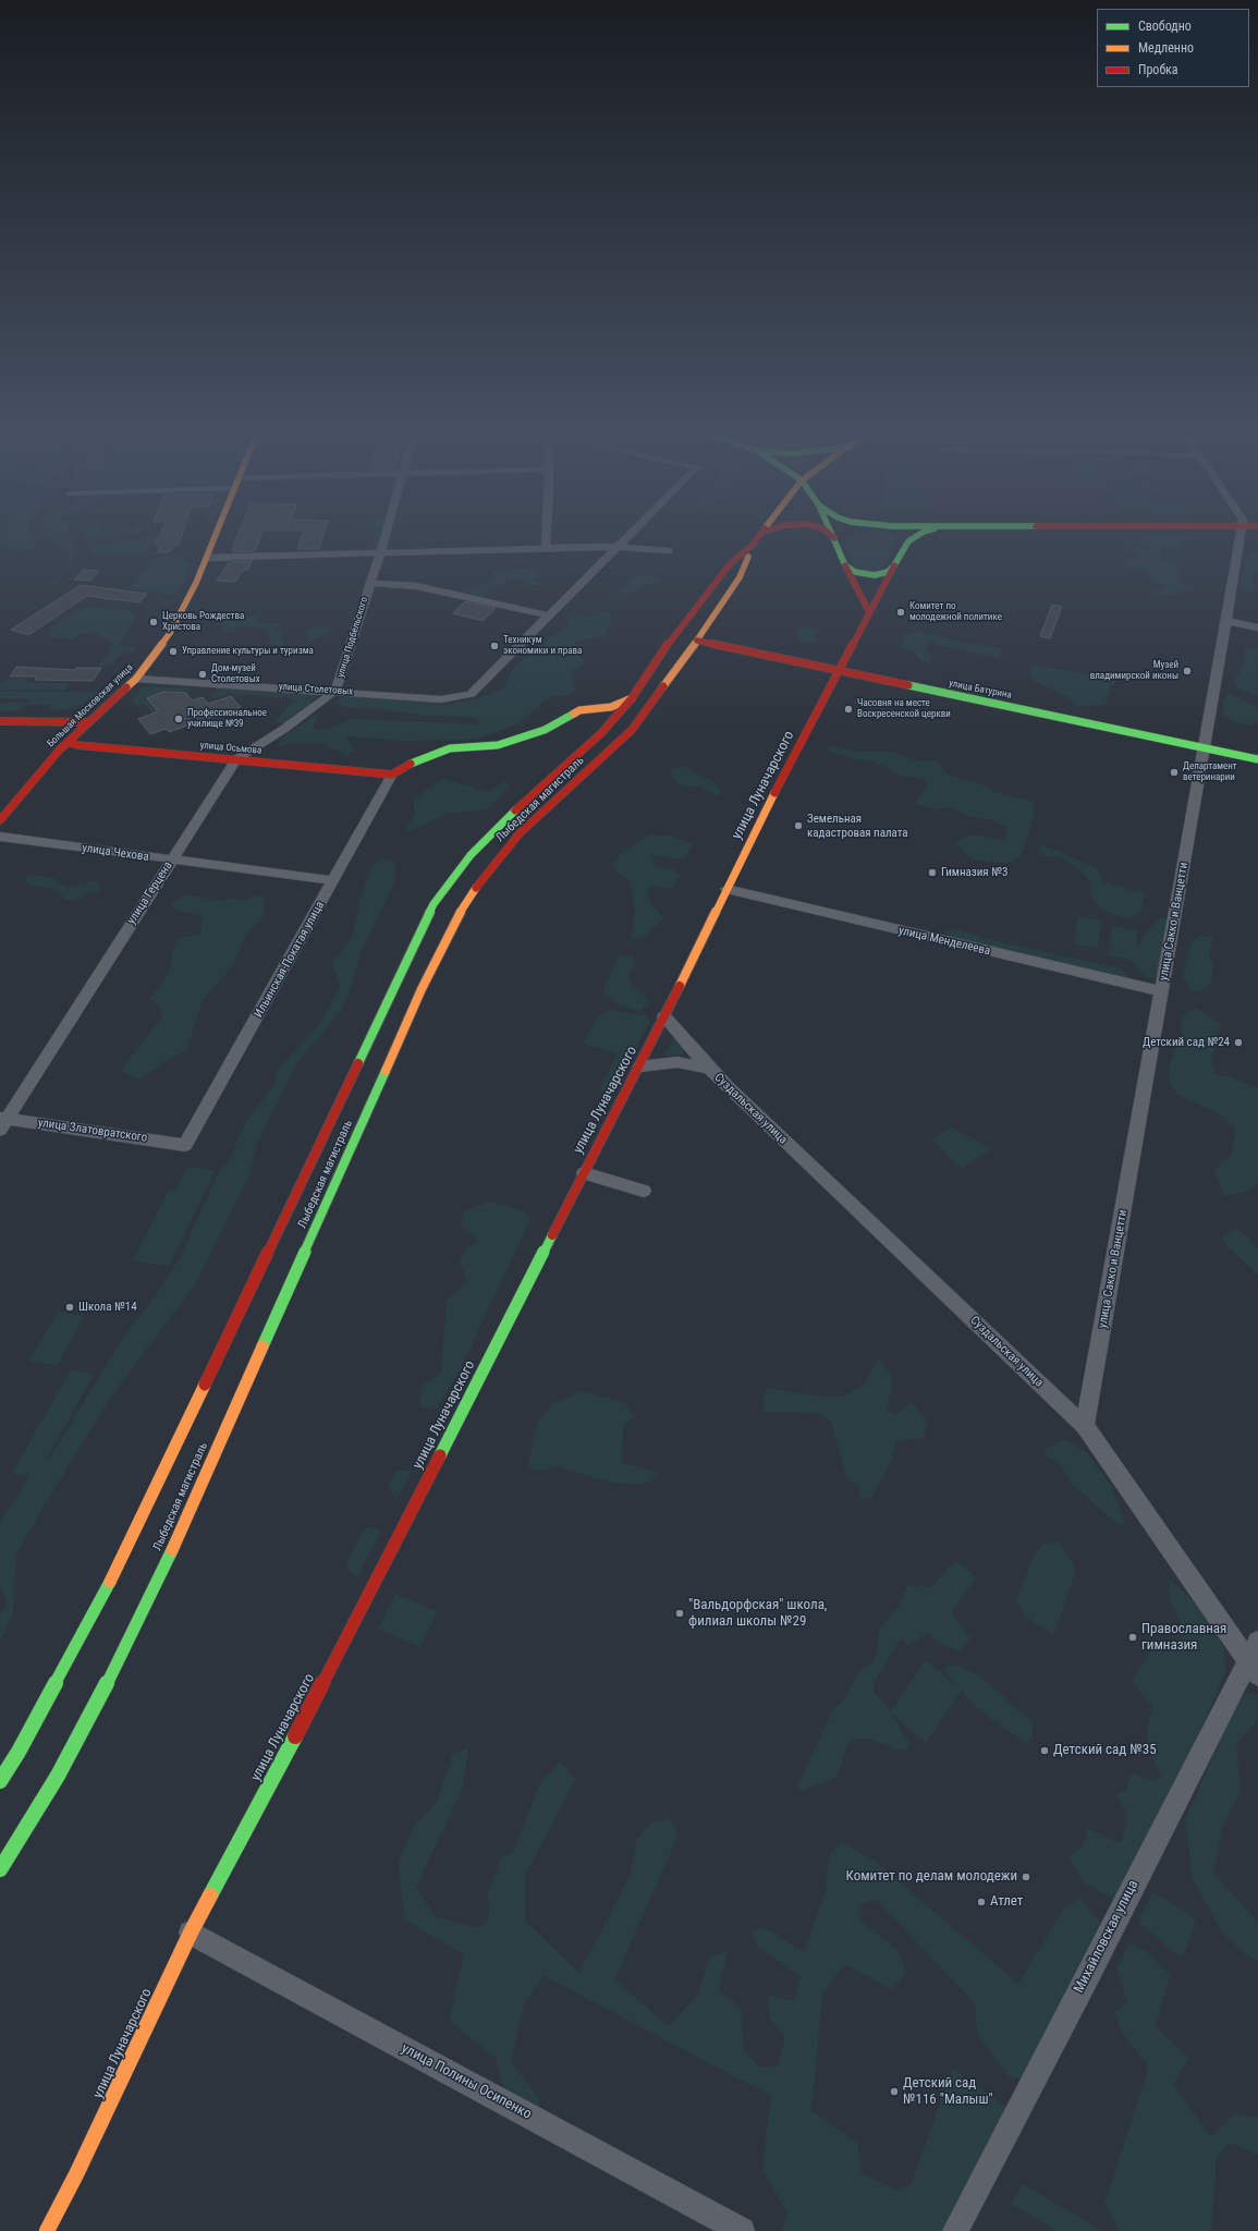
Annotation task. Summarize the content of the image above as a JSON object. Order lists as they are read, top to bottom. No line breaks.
{"streets":{"main road":["улица Батурина","Большая Московская улица","улица Осьмова","улица Луначарского","Лыбедская магистраль"],"street":["улица Подбельского","улица Столетовых","улица Чехова","улица Герцена","улица Сакко и Ванцетти","улица Менделеева","Ильинская-Покатая улица","Суздальская улица","улица Златовратского","Михайловская улица","улица Полины Осипенко"]},"crossings":[["улица Подбельского","улица Столетовых"],["улица Подбельского","улица Герцена"],["улица Столетовых","Большая Московская улица"],["улица Столетовых","улица Герцена"],["улица Батурина","улица Луначарского"],["улица Батурина","Лыбедская магистраль"],["улица Батурина","улица Сакко и Ванцетти"],["Большая Московская улица","улица Осьмова"],["улица Осьмова","улица Герцена"],["улица Осьмова","Ильинская-Покатая улица"],["улица Луначарского","улица Менделеева"],["улица Луначарского","Суздальская улица"],["улица Луначарского","улица Полины Осипенко"],["улица Чехова","улица Герцена"],["улица Чехова","Ильинская-Покатая улица"],["улица Герцена","улица Златовратского"],["улица Сакко и Ванцетти","улица Менделеева"],["улица Сакко и Ванцетти","Суздальская улица"],["Ильинская-Покатая улица","улица Златовратского"],["Суздальская улица","Михайловская улица"]],"places":["Комитет по молодежной политике","Церковь Рождества Христова","Техникум экономики и права","Управление культуры и туризма","Музей владимирской иконы","Дом-музей Столетовых","Часовня на месте Воскресенской церкви","Профессиональное училище №39","Департамент ветеринарии","Земельная кадастровая палата","Гимназия №3","Детский сад №24","Школа №14","\"Вальдорфская\" школа, филиал школы №29","Православная гимназия","Детский сад №35","Комитет по делам молодежи","Атлет","Детский сад №116 \"Малыш\""],"legend":["Свободно","Медленно","Пробка"]}
